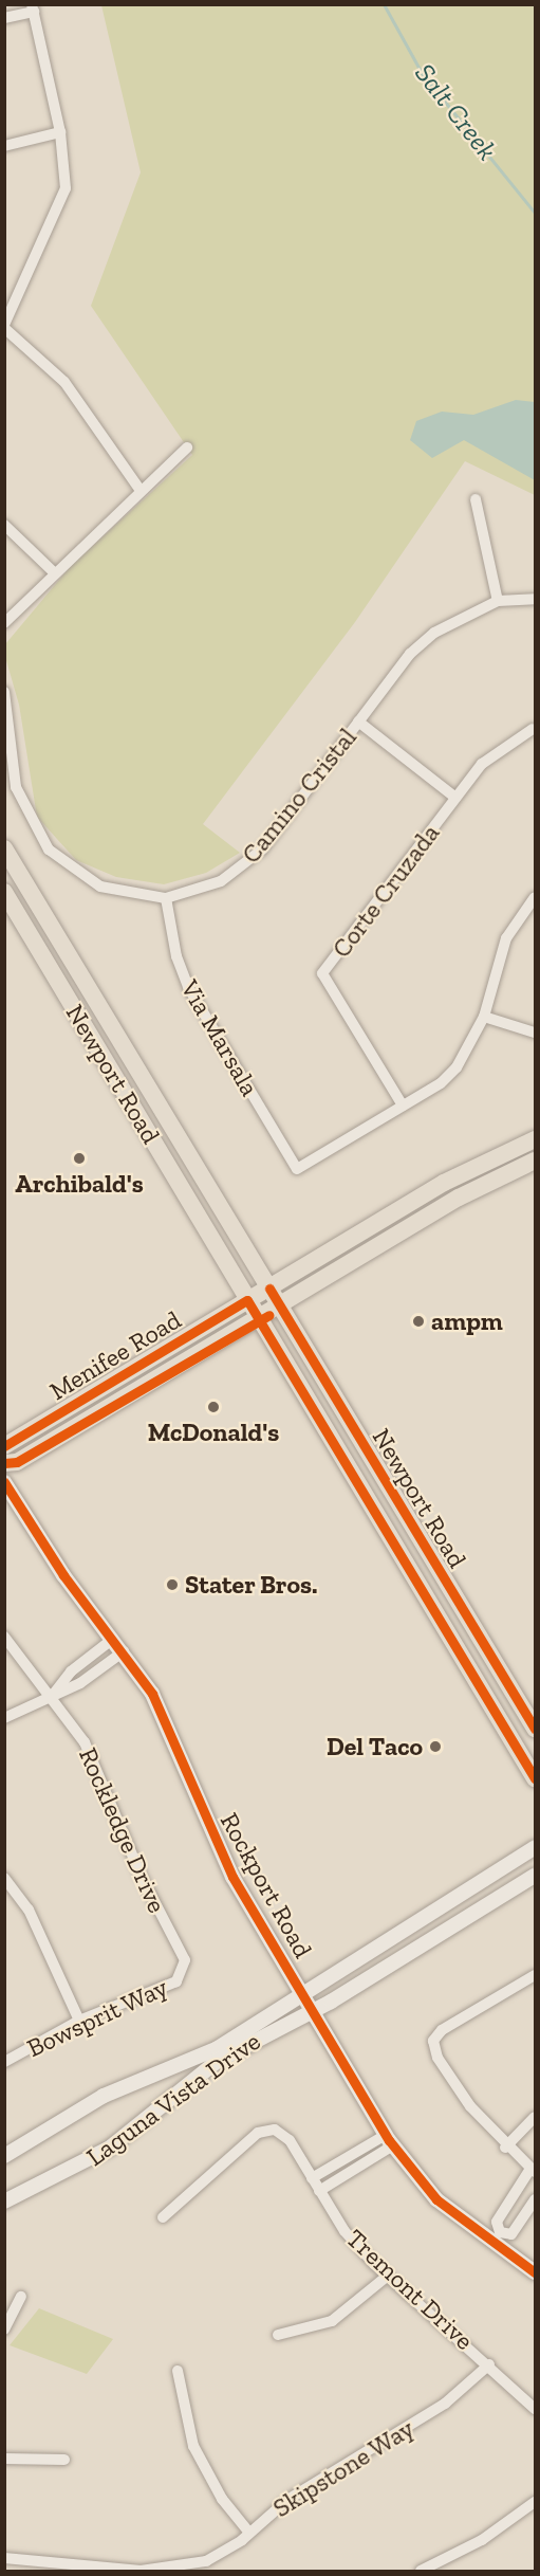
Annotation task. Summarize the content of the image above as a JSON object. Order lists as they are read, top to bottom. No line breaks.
{"streets":{"main road":["Newport Road","Menifee Road"],"street":["Camino Cristal","Corte Cruzada","Via Marsala","Rockledge Drive","Rockport Road","Bowsprit Way","Laguna Vista Drive","Tremont Drive","Skipstone Way"]},"crossings":[["Camino Cristal","Via Marsala"],["Corte Cruzada","Via Marsala"],["Newport Road","Menifee Road"],["Rockledge Drive","Bowsprit Way"],["Rockport Road","Laguna Vista Drive"],["Tremont Drive","Skipstone Way"]],"water":["Salt Creek"],"places":["Archibald's","ampm","McDonald's","Stater Bros.","Del Taco"]}
